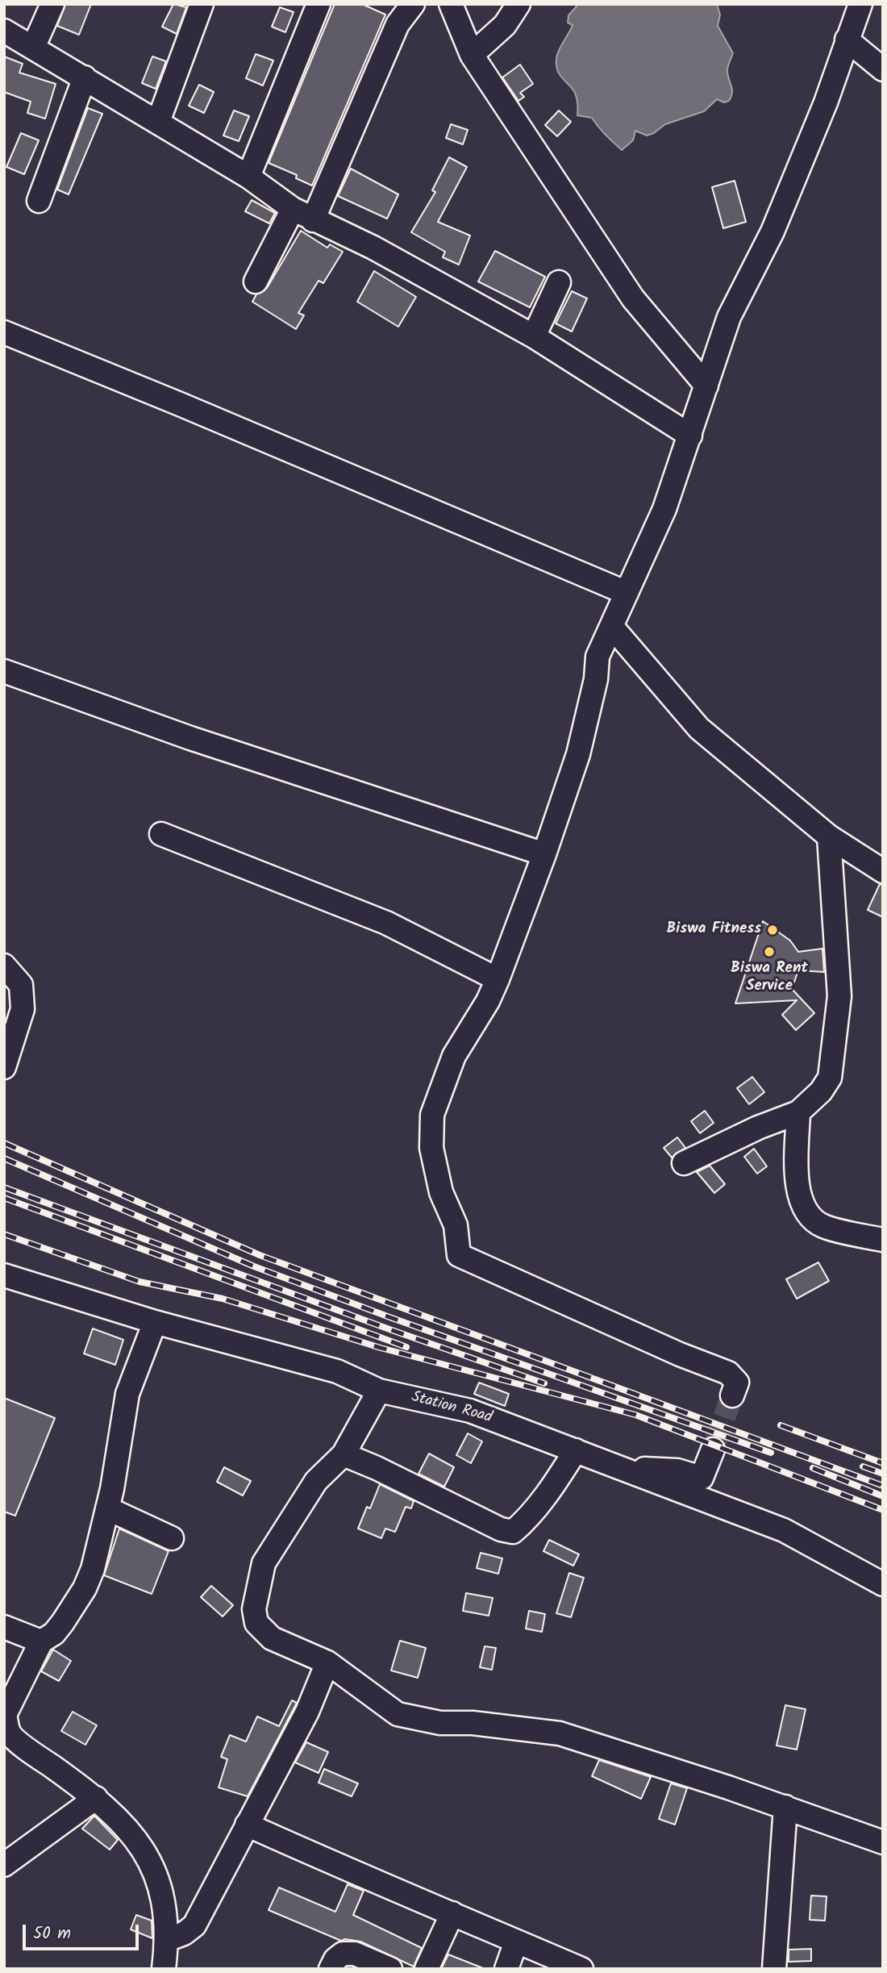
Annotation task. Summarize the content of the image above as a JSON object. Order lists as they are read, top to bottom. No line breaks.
{"streets":{"street":["Station Road"]},"places":["Biswa Fitness","Biswa Rent Service"],"scale_bar":"50 m"}
